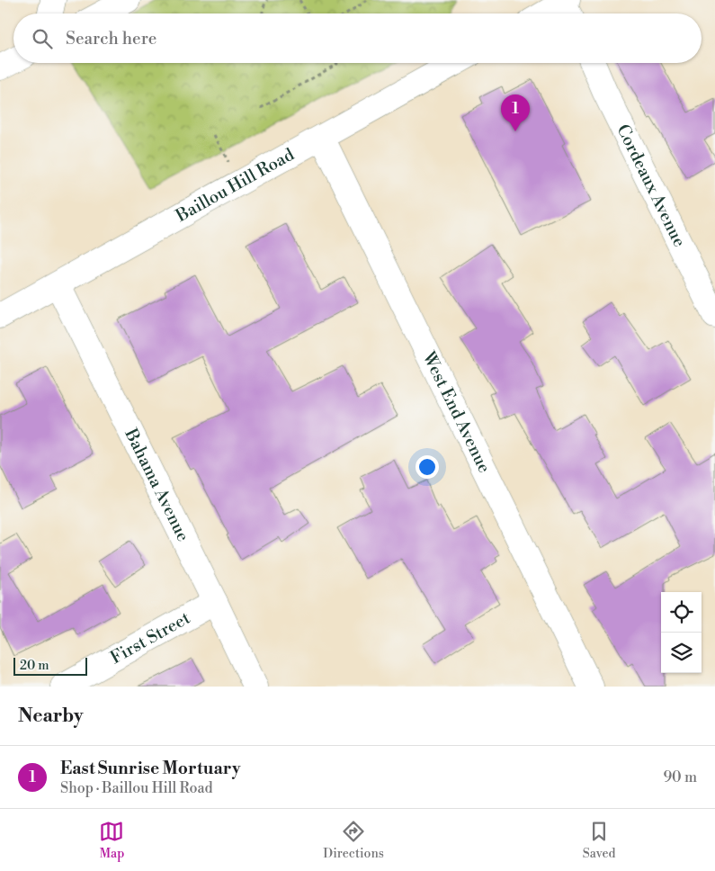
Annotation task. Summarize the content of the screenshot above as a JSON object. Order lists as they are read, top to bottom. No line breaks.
{"streets":{"street":["Baillou Hill Road","Cordeaux Avenue","West End Avenue","Bahama Avenue","First Street"]},"crossings":[["Baillou Hill Road","West End Avenue"],["Baillou Hill Road","Bahama Avenue"],["Bahama Avenue","First Street"]],"scale_bar":"20 m","page":{"search":"Search here","pins":"1","scale":"20 m","heading":"Nearby","list":[{"mark":"1","name":"East Sunrise Mortuary","note":"Shop · Baillou Hill Road","value":"90 m"}],"nav":["Map","Directions","Saved"]}}
